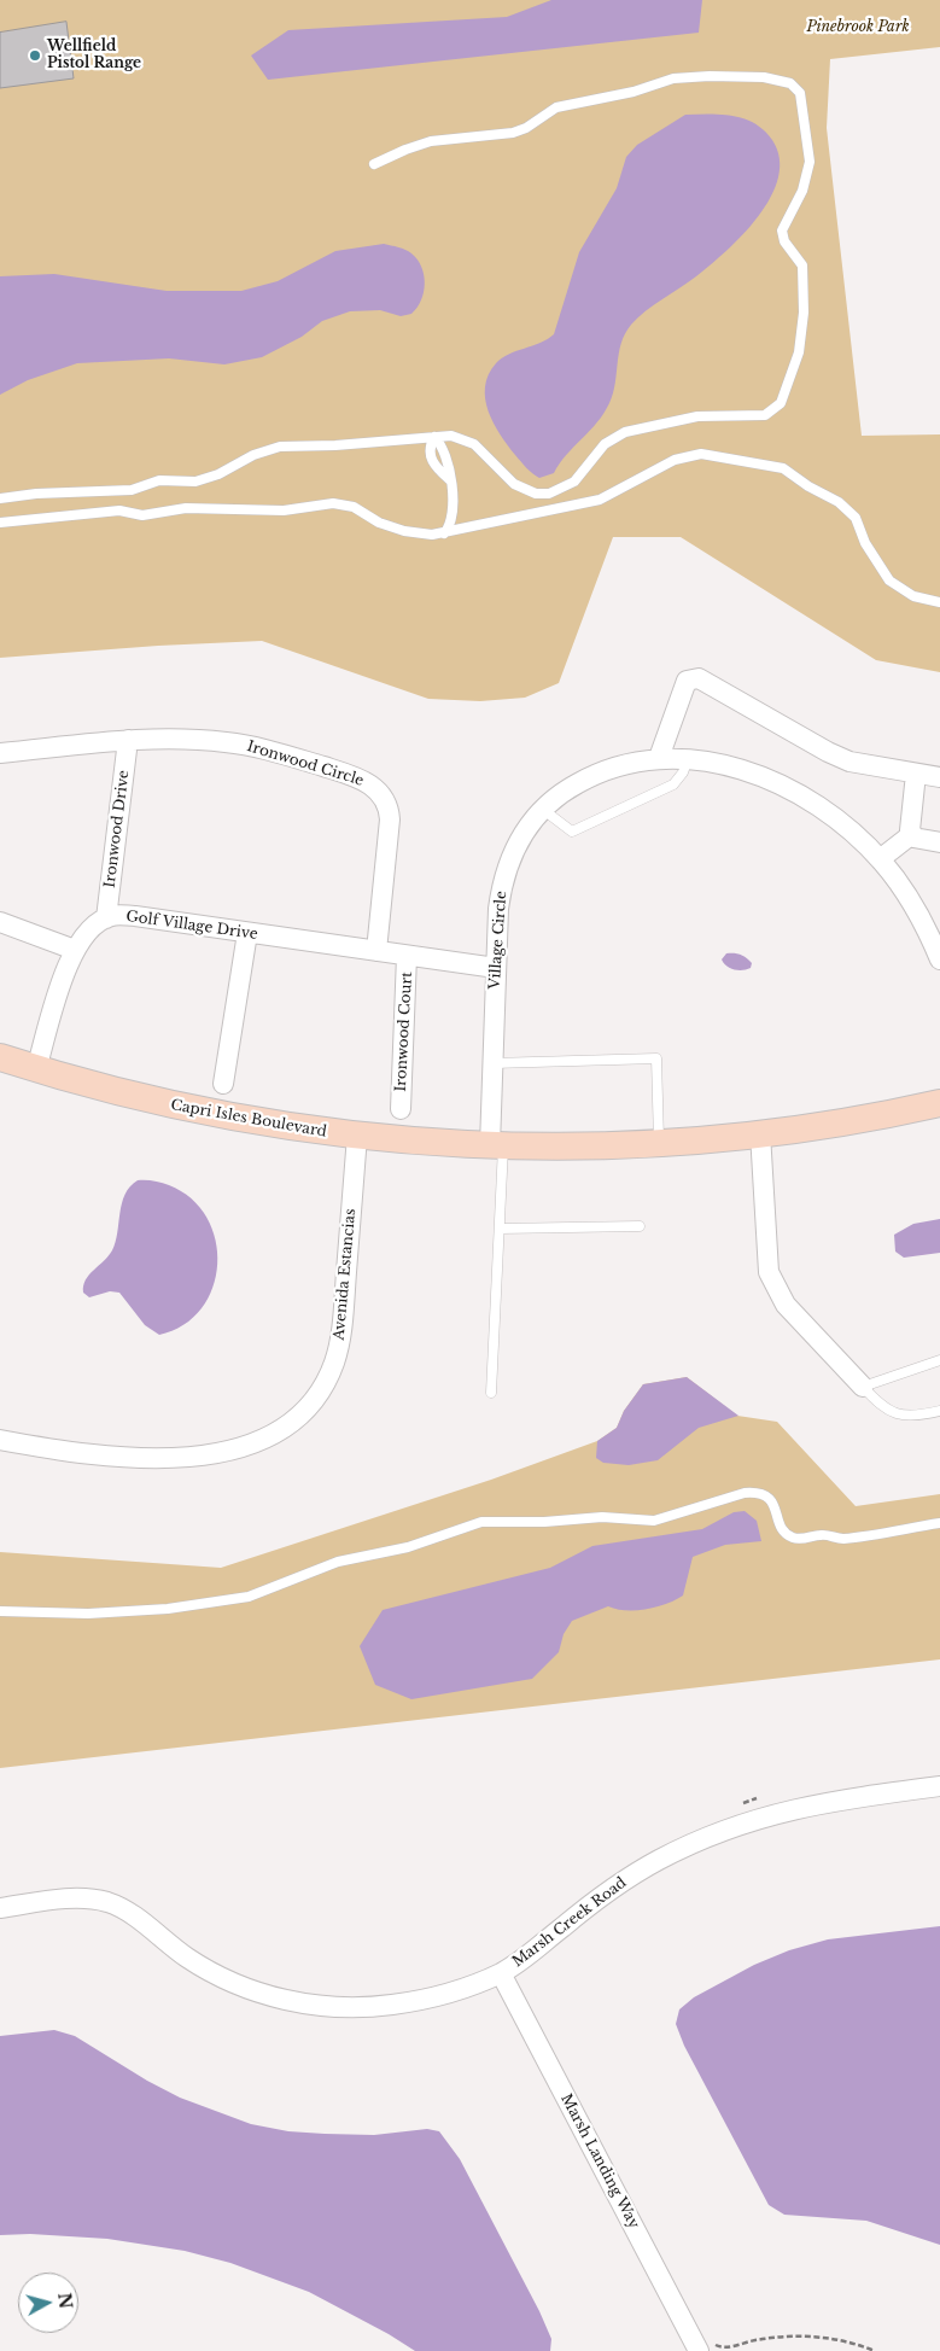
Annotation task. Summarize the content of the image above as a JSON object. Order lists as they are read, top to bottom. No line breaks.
{"streets":{"street":["Ironwood Circle","Ironwood Drive","Golf Village Drive","Village Circle","Ironwood Court","Capri Isles Boulevard","Avenida Estancias","Marsh Creek Road","Marsh Landing Way"]},"crossings":[["Ironwood Circle","Ironwood Drive"],["Ironwood Circle","Golf Village Drive"],["Ironwood Drive","Golf Village Drive"],["Golf Village Drive","Capri Isles Boulevard"],["Village Circle","Capri Isles Boulevard"],["Capri Isles Boulevard","Avenida Estancias"],["Marsh Creek Road","Marsh Landing Way"]],"parks":["Pinebrook Park"],"places":["Wellfield Pistol Range"],"north":"right"}
